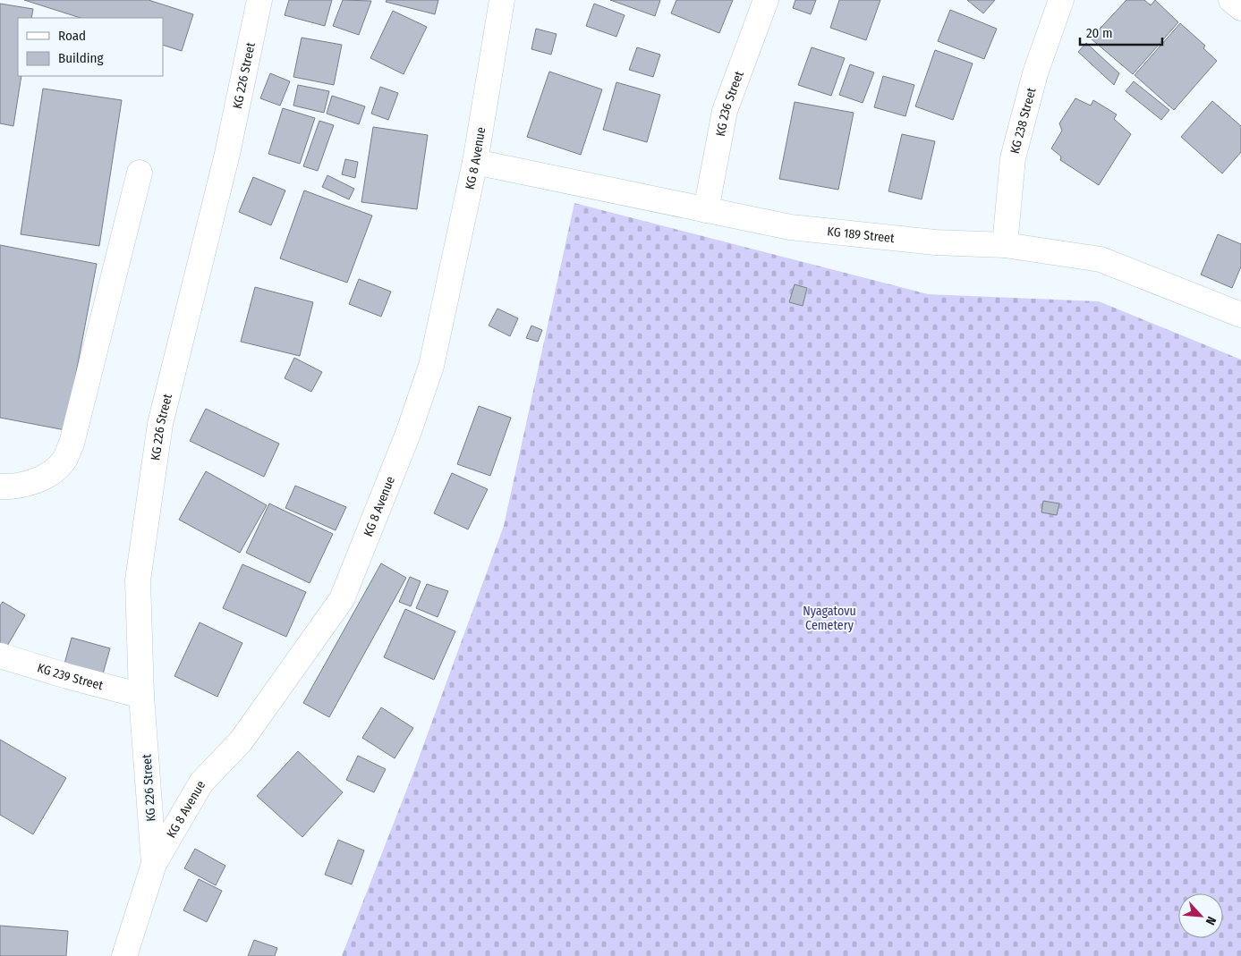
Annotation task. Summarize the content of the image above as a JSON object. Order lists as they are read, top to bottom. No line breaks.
{"streets":{"street":["KG 226 Street","KG 236 Street","KG 238 Street","KG 8 Avenue","KG 189 Street","KG 239 Street"]},"crossings":[["KG 226 Street","KG 8 Avenue"],["KG 226 Street","KG 239 Street"],["KG 236 Street","KG 189 Street"],["KG 238 Street","KG 189 Street"],["KG 8 Avenue","KG 189 Street"]],"parks":["Nyagatovu Cemetery"],"legend":["Road","Building"],"scale_bar":"20 m","north":"bottom right"}
